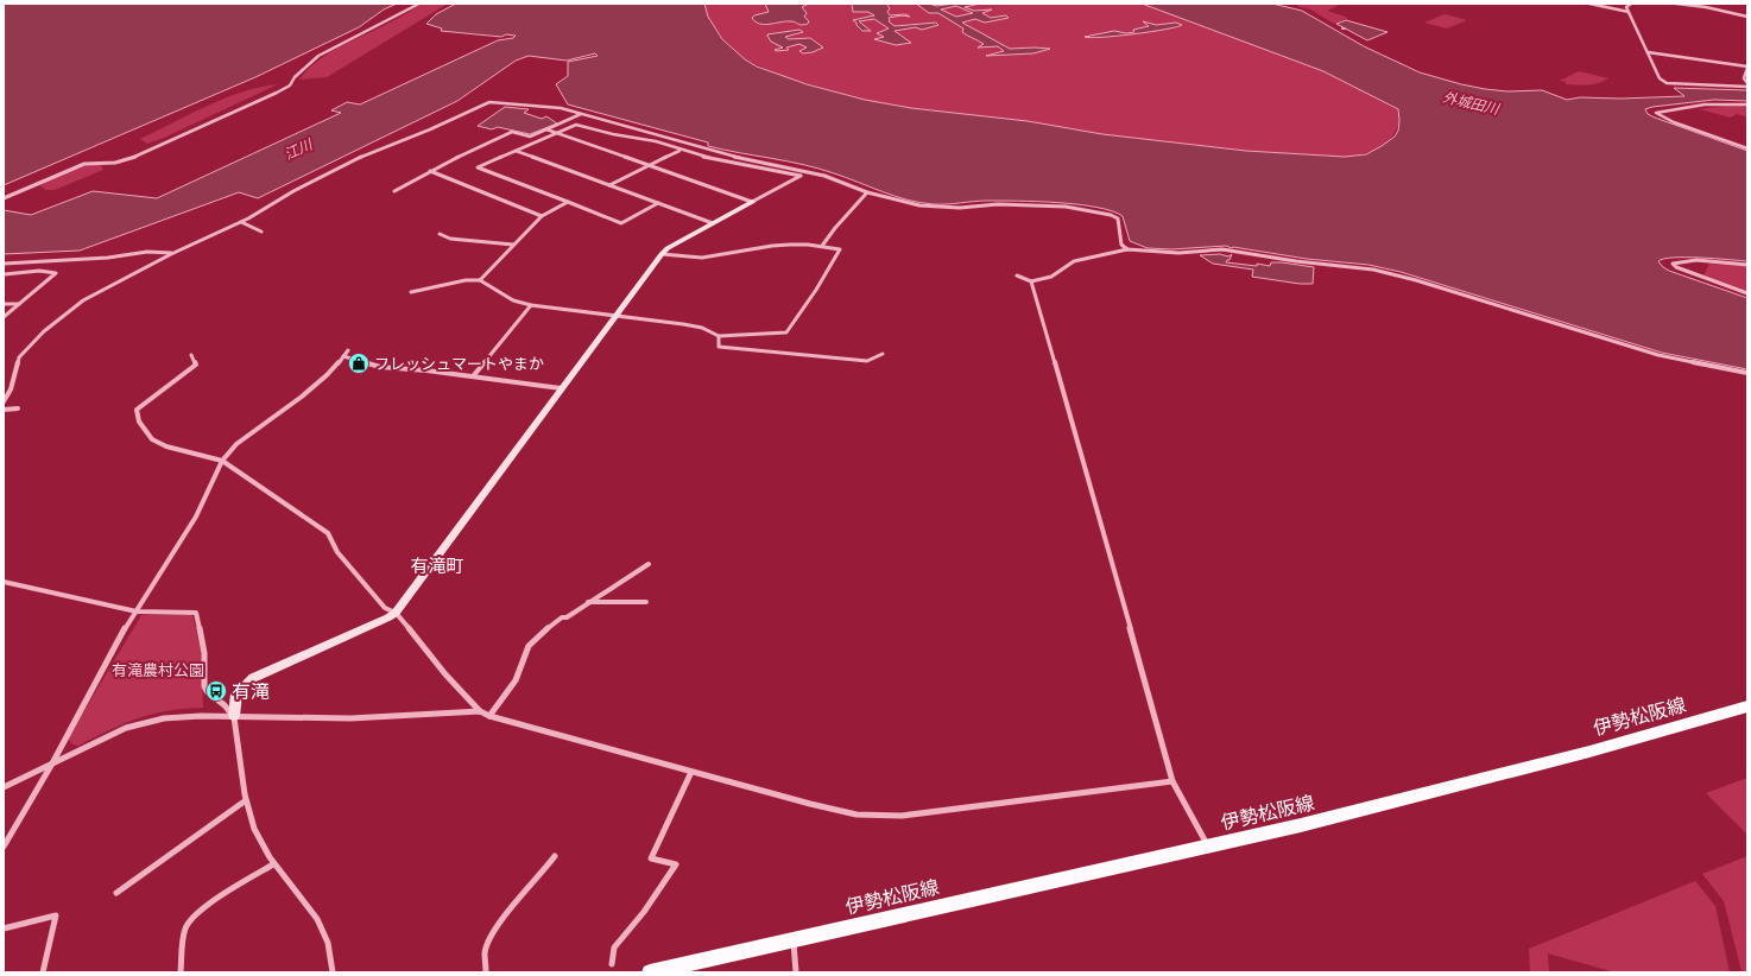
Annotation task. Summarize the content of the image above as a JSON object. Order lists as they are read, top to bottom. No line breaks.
{"streets":{"main road":["伊勢松阪線"]},"districts":["有滝町"],"water":["外城田川","江川"],"parks":["有滝農村公園"],"places":{"shop":["フレッシュマートやまか"],"bus stop":["有滝"]}}
